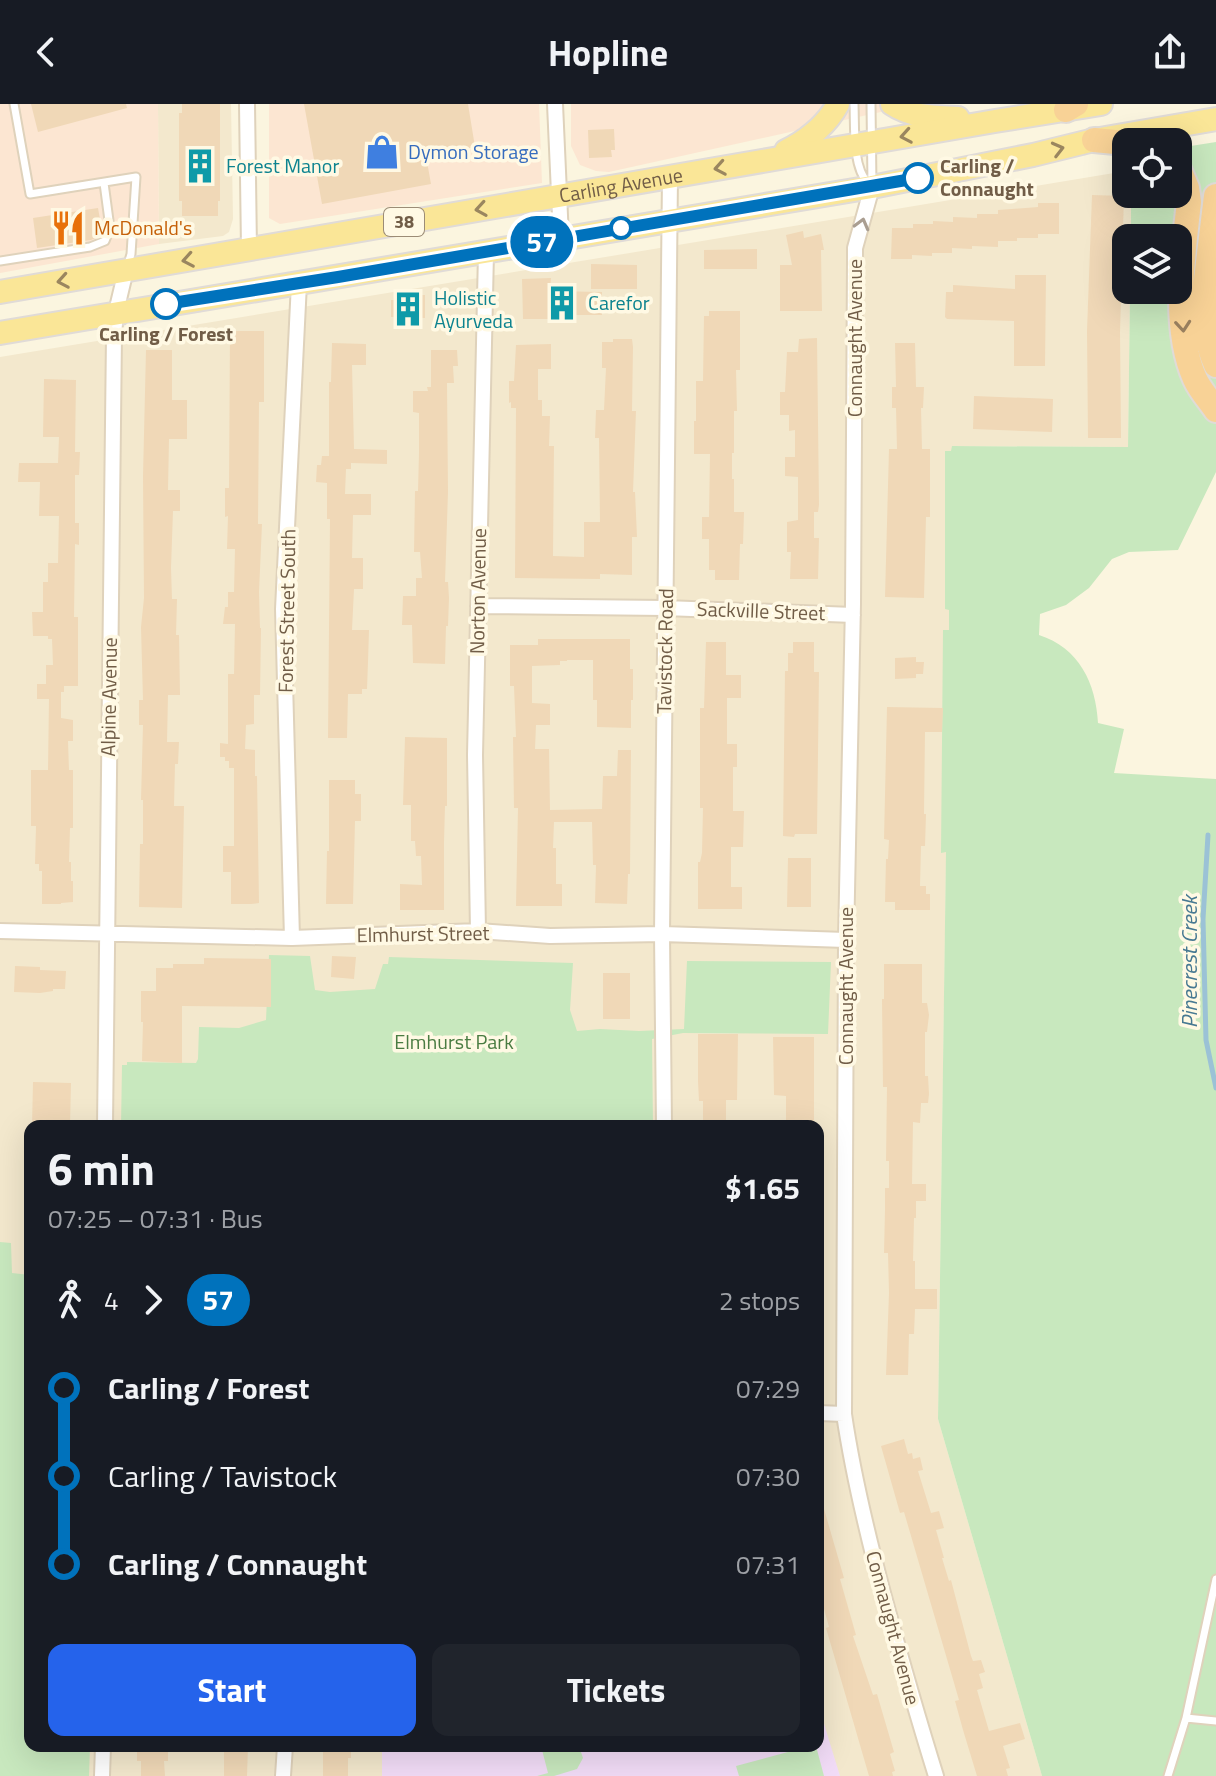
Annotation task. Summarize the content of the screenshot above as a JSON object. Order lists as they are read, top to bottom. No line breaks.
{"streets":{"main road":["Carling Avenue","38"],"street":["Connaught Avenue","Norton Avenue","Forest Street South","Sackville Street","Tavistock Road","Alpine Avenue","Elmhurst Street"]},"crossings":[["Carling Avenue","Tavistock Road"],["Carling Avenue","Alpine Avenue"],["38","Connaught Avenue"],["38","Norton Avenue"],["38","Forest Street South"],["38","Tavistock Road"],["38","Alpine Avenue"],["Connaught Avenue","Sackville Street"],["Connaught Avenue","Elmhurst Street"],["Norton Avenue","Sackville Street"],["Norton Avenue","Elmhurst Street"],["Forest Street South","Elmhurst Street"],["Sackville Street","Tavistock Road"],["Tavistock Road","Elmhurst Street"],["Alpine Avenue","Elmhurst Street"]],"water":["Pinecrest Creek"],"parks":["Elmhurst Park"],"places":{"shop":["Dymon Storage"],"building":["Forest Manor","Carefor","Holistic Ayurveda"],"other":["Carling / Connaught","Carling / Forest"],"restaurant":["McDonald's"]},"lines":["bus line 57"],"page":{"header":"Hopline","on_map":"57","heading":["6 min","07:25 – 07:31 · Bus","$1.65"],"legs":["4","57","2 stops"],"list":[{"name":"Carling / Forest","value":"07:29"},{"name":"Carling / Tavistock","value":"07:30"},{"name":"Carling / Connaught","value":"07:31"}],"buttons":["Start","Tickets"]}}
